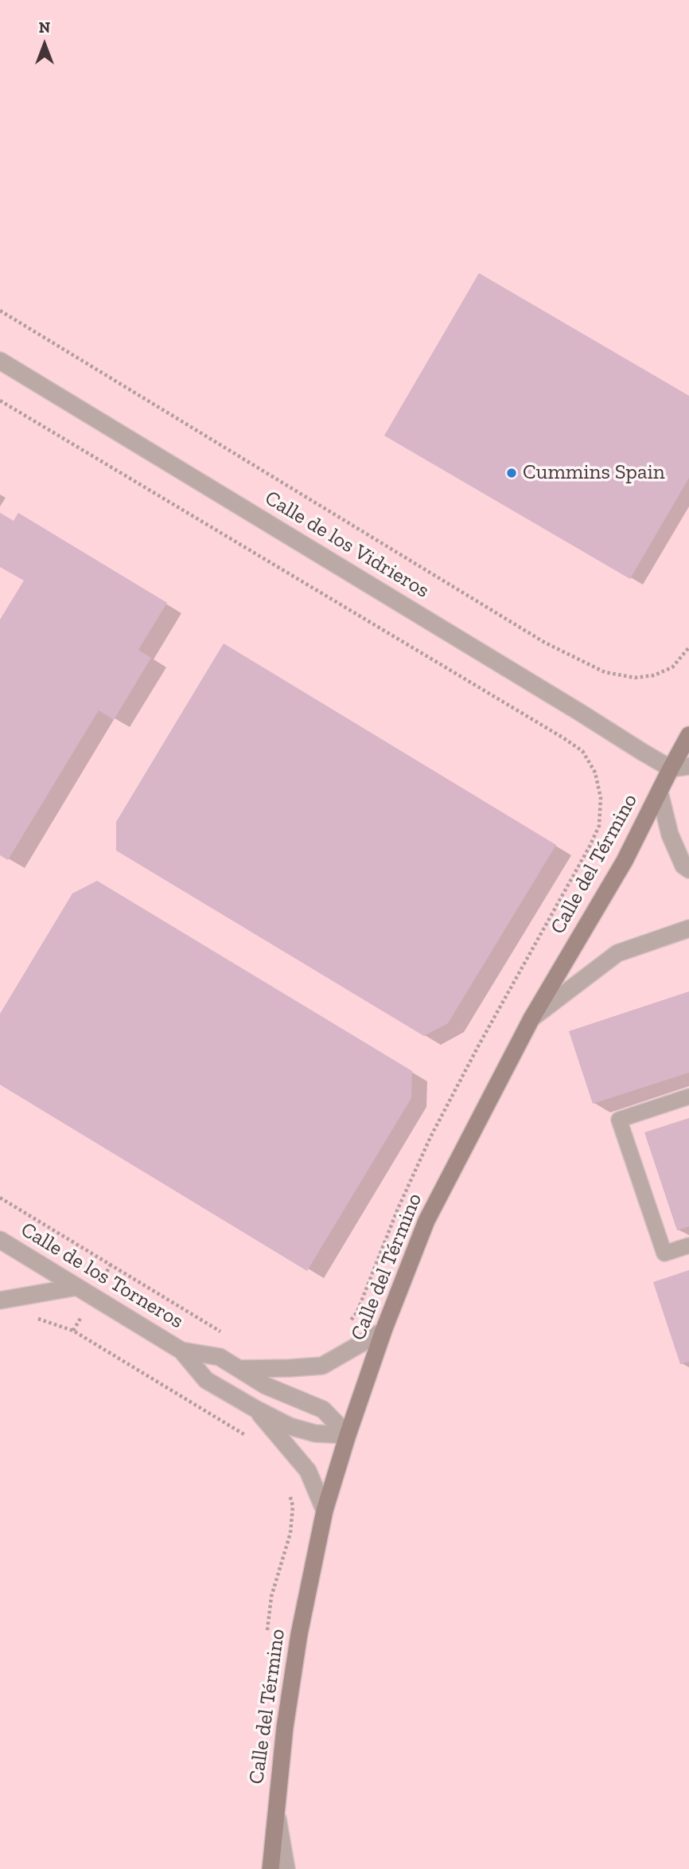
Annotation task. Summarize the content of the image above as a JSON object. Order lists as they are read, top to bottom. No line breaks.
{"streets":{"street":["Calle de los Vidrieros","Calle del Término","Calle de los Torneros"]},"crossings":[["Calle de los Vidrieros","Calle del Término"],["Calle del Término","Calle de los Torneros"]],"places":["Cummins Spain"],"north":"top"}
